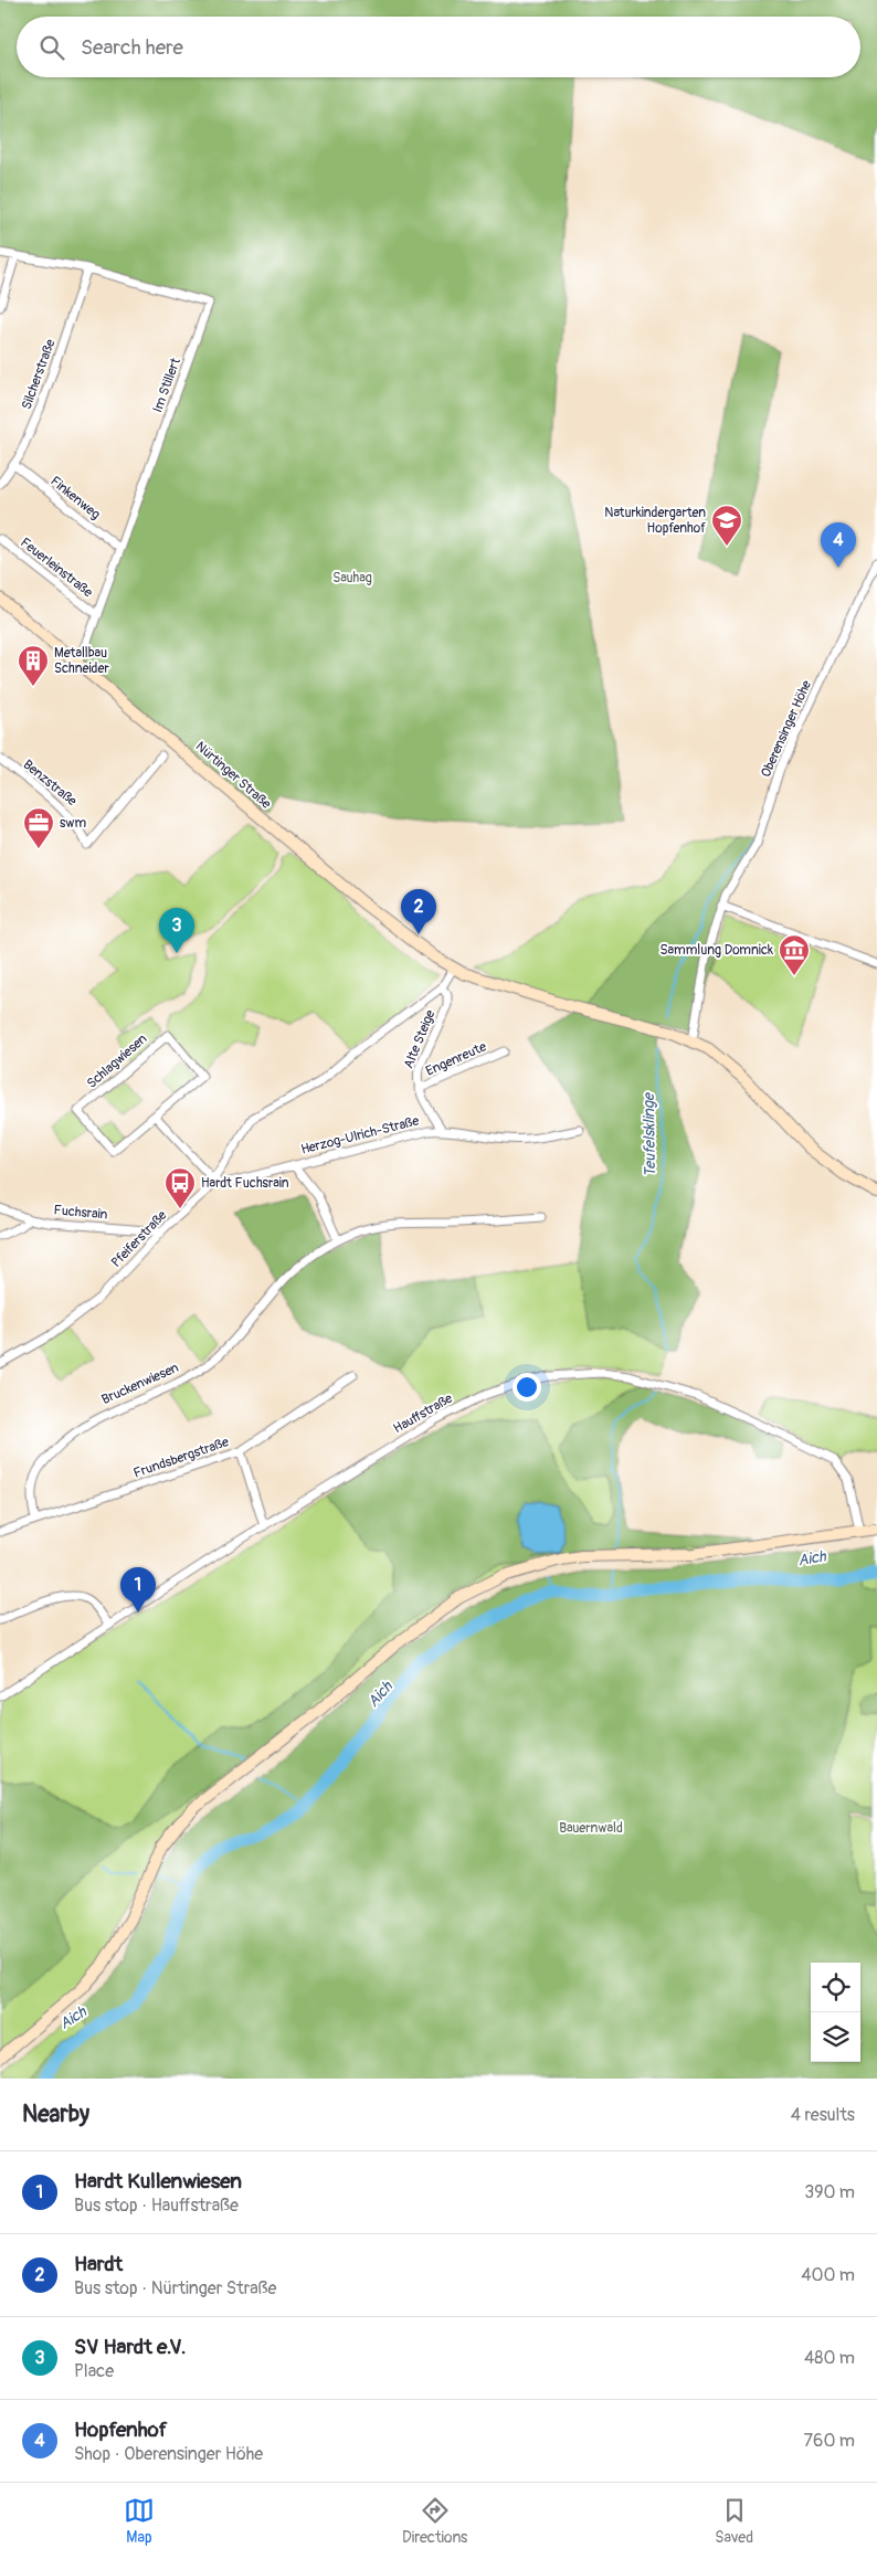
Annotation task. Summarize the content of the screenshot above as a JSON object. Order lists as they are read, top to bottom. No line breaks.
{"streets":{"main road":["Nürtinger Straße"],"street":["Silcherstraße","Im Stillert","Finkenweg","Feuerleinstraße","Oberensinger Höhe","Benzstraße","Alte Steige","Engenreute","Schlagwiesen","Herzog-Ulrich-Straße","Fuchsrain","Pfeiferstraße","Bruckenwiesen","Hauffstraße","Frundsbergstraße"]},"crossings":[["Silcherstraße","Im Stillert"],["Silcherstraße","Finkenweg"],["Im Stillert","Finkenweg"],["Im Stillert","Feuerleinstraße"],["Im Stillert","Nürtinger Straße"],["Oberensinger Höhe","Nürtinger Straße"],["Nürtinger Straße","Pfeiferstraße"],["Alte Steige","Engenreute"],["Alte Steige","Herzog-Ulrich-Straße"],["Alte Steige","Pfeiferstraße"],["Herzog-Ulrich-Straße","Pfeiferstraße"],["Fuchsrain","Pfeiferstraße"],["Bruckenwiesen","Frundsbergstraße"]],"water":["Teufelsklinge","Aich"],"parks":["Sauhag","Bauernwald"],"places":{"school or university":["Naturkindergarten Hopfenhof"],"building":["Metallbau Schneider"],"office":["swm"],"museum":["Sammlung Domnick"],"bus stop":["Hardt Fuchsrain"]},"page":{"search":"Search here","pins":["4","2","3","1"],"heading":["Nearby","4 results"],"list":[{"mark":"1","name":"Hardt Kullenwiesen","note":"Bus stop · Hauffstraße","value":"390 m"},{"mark":"2","name":"Hardt","note":"Bus stop · Nürtinger Straße","value":"400 m"},{"mark":"3","name":"SV Hardt e.V.","note":"Place","value":"480 m"},{"mark":"4","name":"Hopfenhof","note":"Shop · Oberensinger Höhe","value":"760 m"}],"nav":["Map","Directions","Saved"]}}
